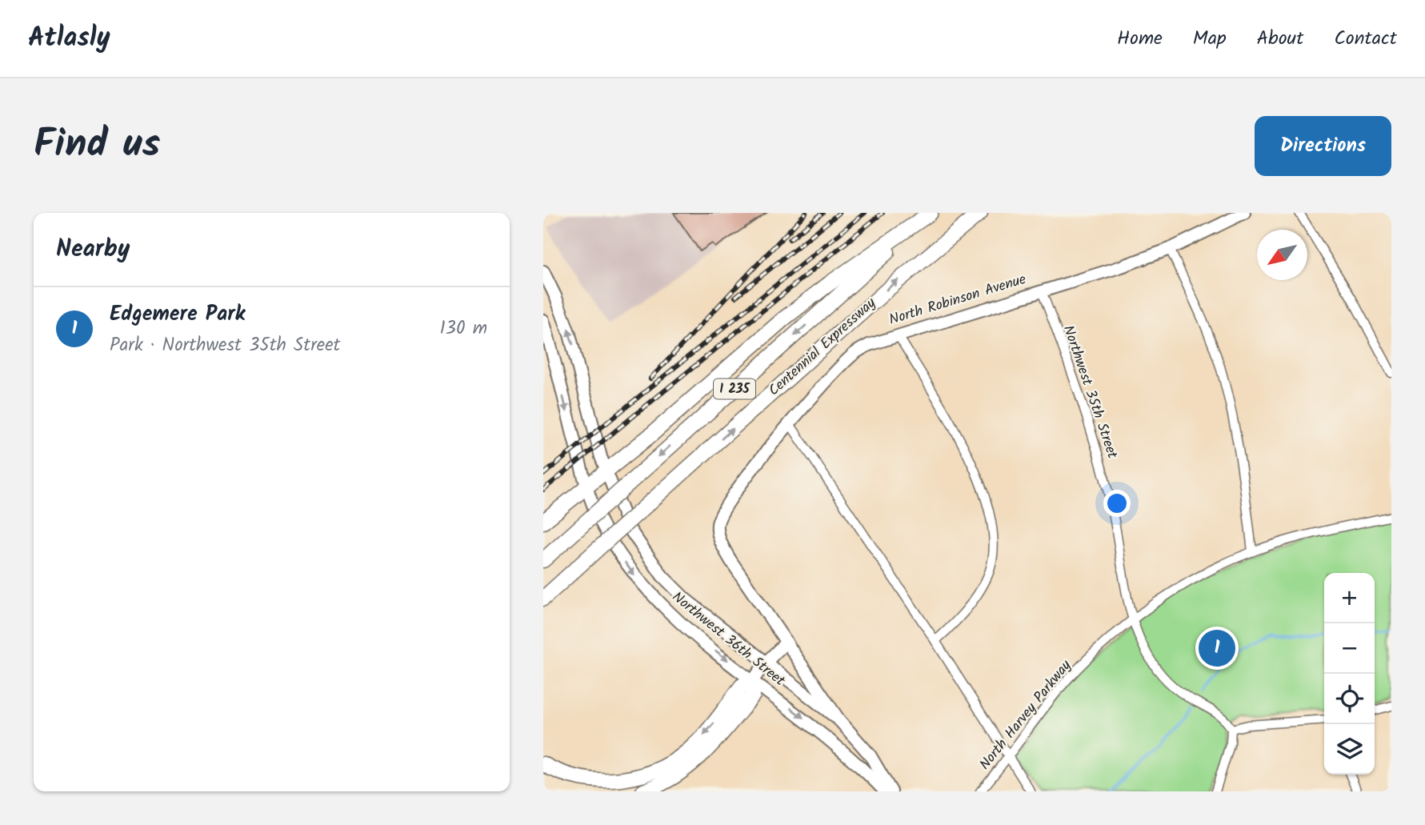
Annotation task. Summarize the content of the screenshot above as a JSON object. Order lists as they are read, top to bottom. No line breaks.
{"streets":{"highway":["Centennial Expressway","I 235"],"main road":["North Robinson Avenue","Northwest 36th Street"],"street":["Northwest 35th Street","North Harvey Parkway"]},"crossings":[["North Robinson Avenue","Northwest 35th Street"],["Northwest 35th Street","North Harvey Parkway"]],"north":"bottom left","page":{"header":"Atlasly","nav":["Home","Map","About","Contact"],"title":"Find us","buttons":"Directions","heading":"Nearby","list":[{"mark":"1","name":"Edgemere Park","note":"Park · Northwest 35th Street","value":"130 m"}],"map_buttons":["+","−"],"pins":"1"}}
